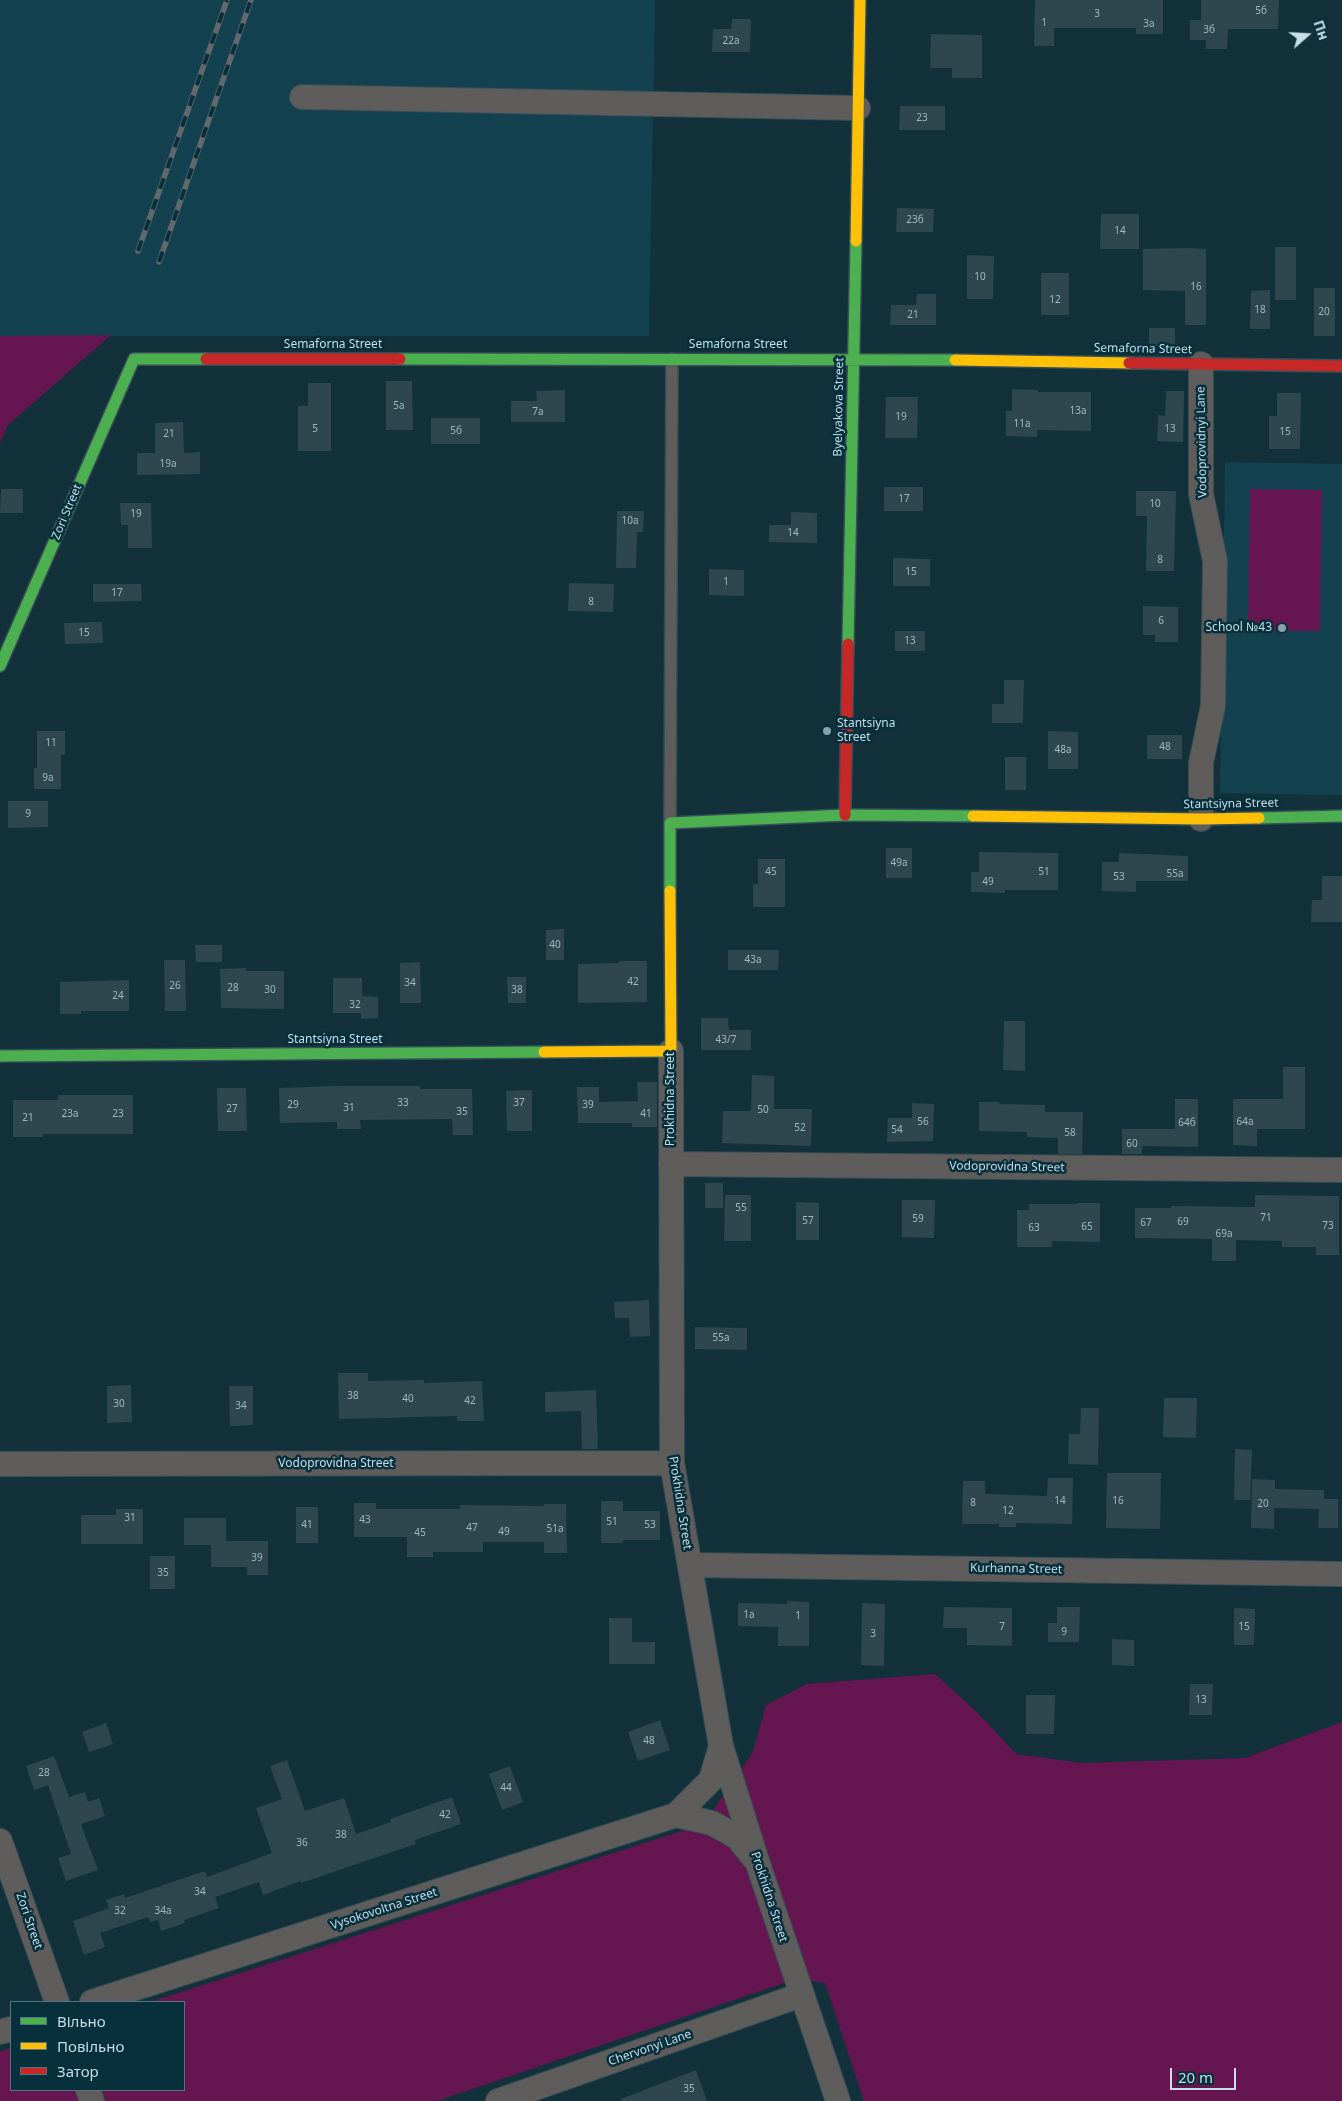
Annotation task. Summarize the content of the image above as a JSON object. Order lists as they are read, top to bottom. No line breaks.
{"streets":{"street":["Semaforna Street","Byelyakova Street","Vodoprovidnyi Lane","Zori Street","Stantsiyna Street","Prokhidna Street","Vodoprovidna Street","Kurhanna Street","Vysokovoltna Street","Chervonyi Lane"]},"crossings":[["Semaforna Street","Byelyakova Street"],["Semaforna Street","Vodoprovidnyi Lane"],["Semaforna Street","Zori Street"],["Byelyakova Street","Stantsiyna Street"],["Vodoprovidnyi Lane","Stantsiyna Street"],["Stantsiyna Street","Prokhidna Street"],["Prokhidna Street","Vodoprovidna Street"],["Prokhidna Street","Kurhanna Street"],["Prokhidna Street","Vysokovoltna Street"],["Prokhidna Street","Chervonyi Lane"]],"places":["School №43","Stantsiyna Street"],"house_numbers":["5б","3","1","3а","3б","22а","23","23б","14","10","16","12","18","20","21","5а","13а","7а","19","11а","5","13","5б","15","21","19а","17","10","19","10а","14","8","15","1","17","8","6","15","13","11","48","48а","9а","9","49а","45","51","55а","53","49","40","43а","42","34","26","28","30","38","24","32","43/7","33","37","29","39","31","27","50","35","23а","23","41","21","56","64а","64б","52","54","58","60","55","71","59","57","69","67","73","65","63","69а","55а","38","40","42","30","34","14","16","8","20","12","31","43","51","41","53","47","51а","49","45","39","35","1а","1","7","15","9","3","13","48","28","44","42","38","36","34","32","34а","35"],"legend":["Вільно","Повільно","Затор"],"scale_bar":"20 m","north":"right"}
